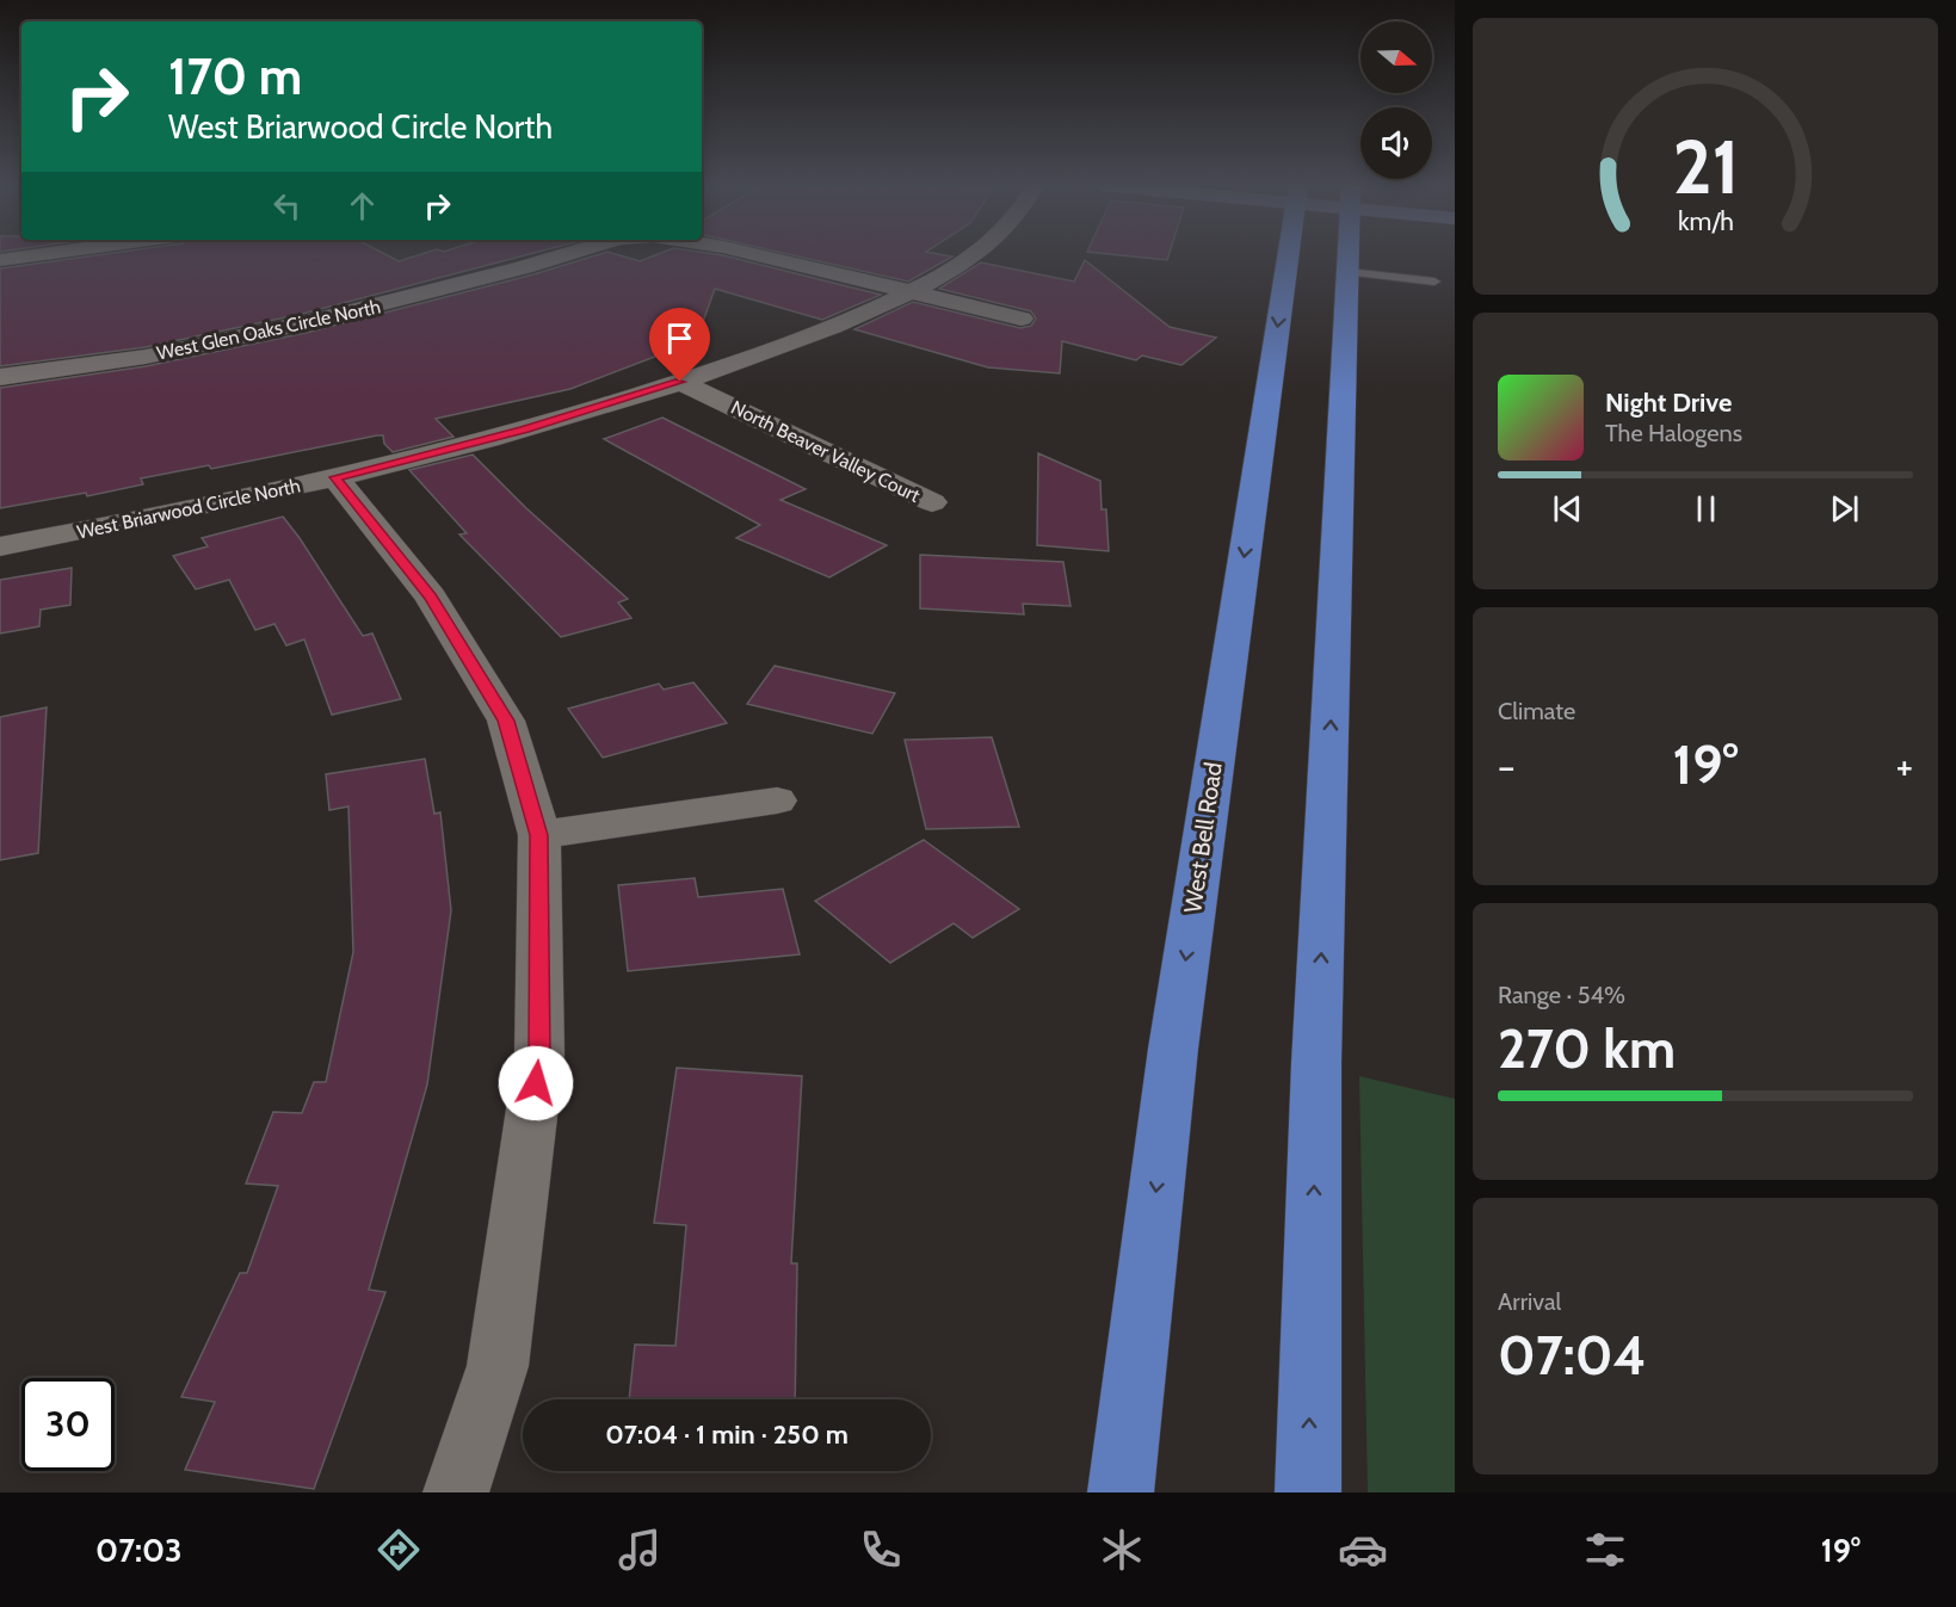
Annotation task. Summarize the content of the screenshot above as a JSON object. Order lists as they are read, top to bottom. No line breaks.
{"streets":{"main road":["West Bell Road"],"street":["West Glen Oaks Circle North","North Beaver Valley Court","West Briarwood Circle North"]},"crossings":[["West Glen Oaks Circle North","West Briarwood Circle North"],["North Beaver Valley Court","West Briarwood Circle North"]],"north":"right","page":{"turn":["170 m","West Briarwood Circle North"],"song":["Night Drive","The Halogens"],"tile":["Climate",["Range · 54%","270 km"],["Arrival","07:04"]],"heat":["−","19°","+"],"limit":"30","trip":"07:04 · 1 min · 250 m","tabs":["07:03","19°"],"gauge":["21","km/h"]}}
